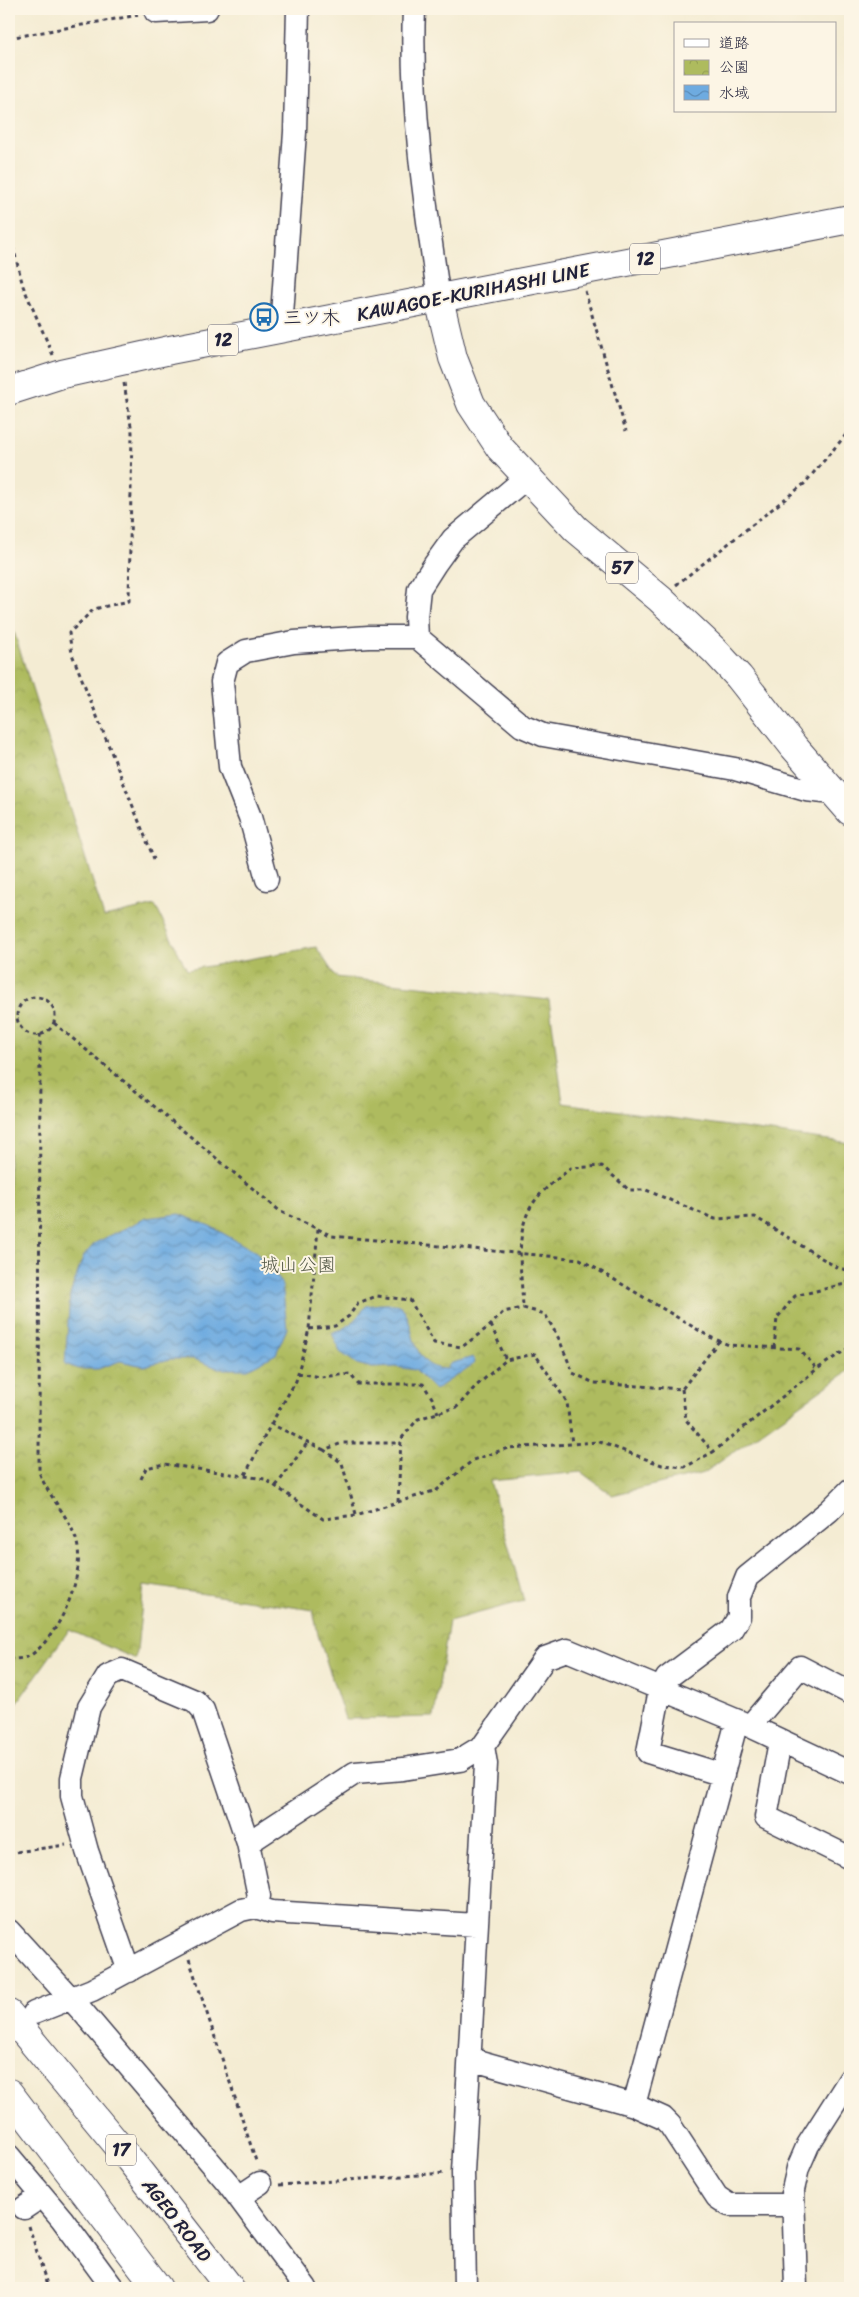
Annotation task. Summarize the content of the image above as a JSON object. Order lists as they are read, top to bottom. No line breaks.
{"streets":{"main road":["12","KAWAGOE-KURIHASHI LINE","57","17","AGEO ROAD"]},"crossings":[["KAWAGOE-KURIHASHI LINE","57"]],"parks":["城山公園"],"places":{"bus stop":["三ツ木"]},"legend":["道路","公園","水域"]}
